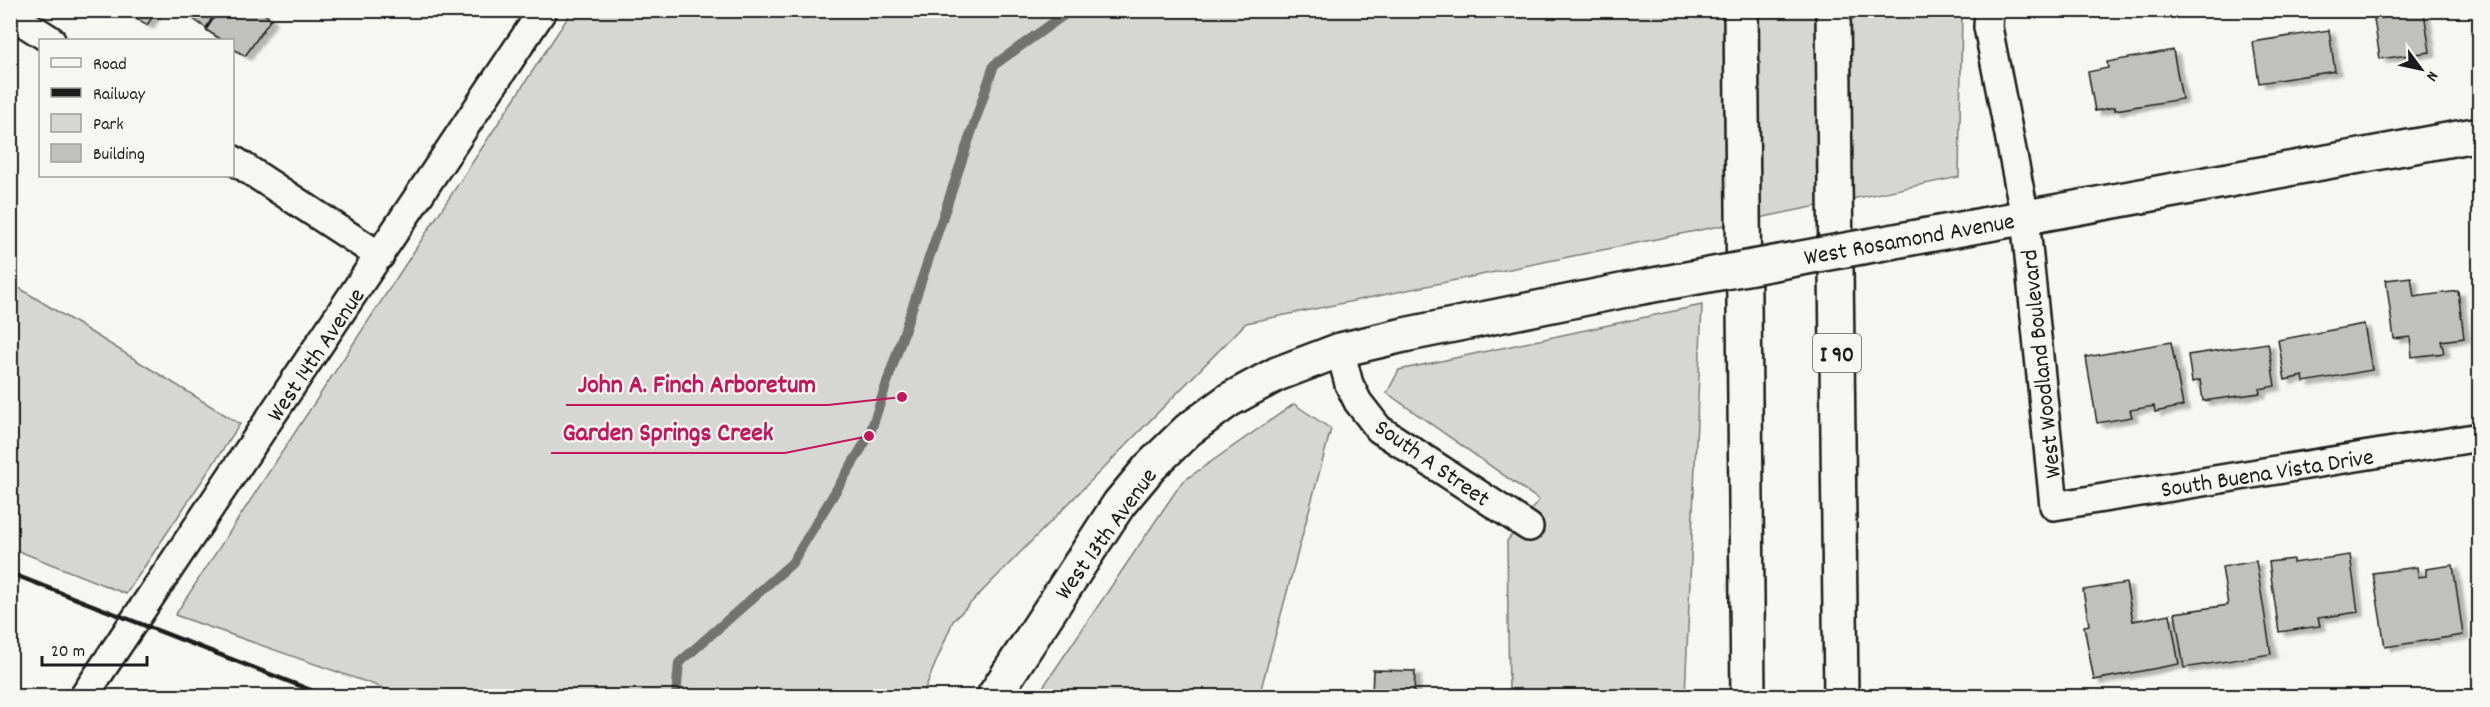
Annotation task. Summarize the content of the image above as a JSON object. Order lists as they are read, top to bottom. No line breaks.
{"streets":{"main road":["West Rosamond Avenue","I 90","West 13th Avenue"],"street":["West 14th Avenue","West Woodland Boulevard","South A Street","South Buena Vista Drive"]},"crossings":[["West Rosamond Avenue","West Woodland Boulevard"],["West Rosamond Avenue","South A Street"],["West Rosamond Avenue","West 13th Avenue"],["West Woodland Boulevard","South Buena Vista Drive"],["South A Street","West 13th Avenue"]],"places":["John A. Finch Arboretum","Garden Springs Creek"],"legend":["Road","Railway","Park","Building"],"scale_bar":"20 m","north":"bottom right"}
